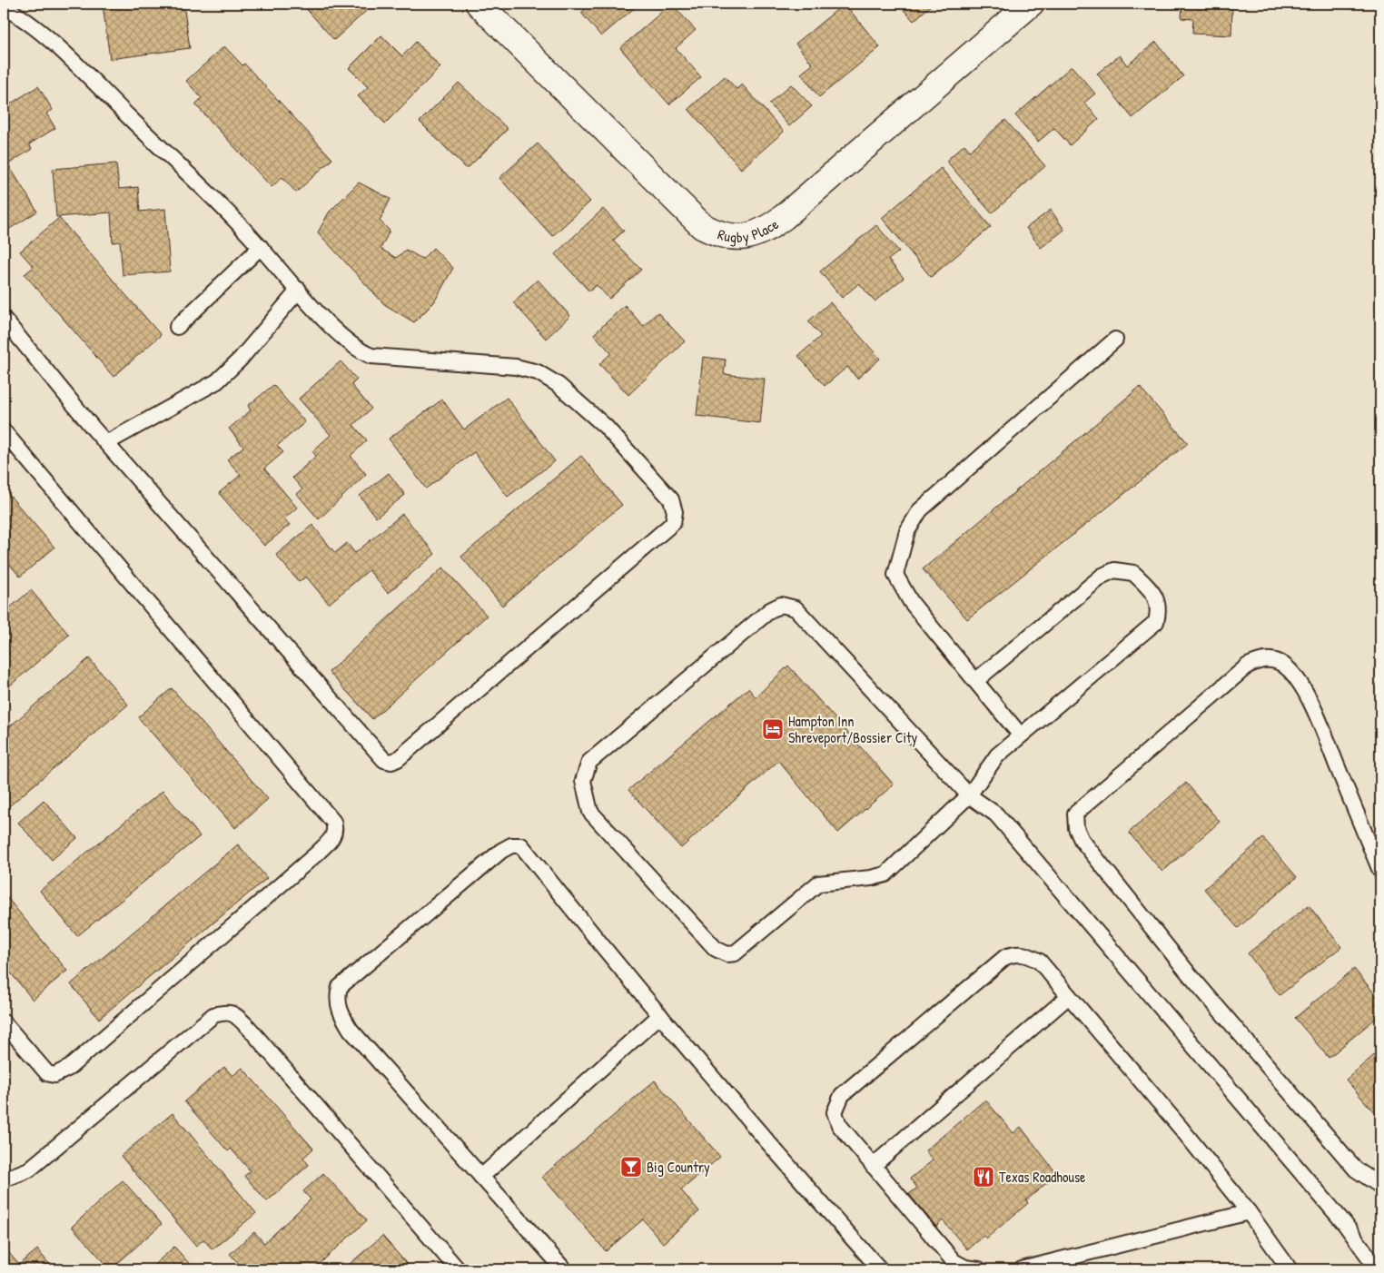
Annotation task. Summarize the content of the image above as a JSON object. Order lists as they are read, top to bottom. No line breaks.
{"streets":{"street":["Rugby Place"]},"places":{"hotel":["Hampton Inn Shreveport/Bossier City"],"bar":["Big Country"],"restaurant":["Texas Roadhouse"]}}
